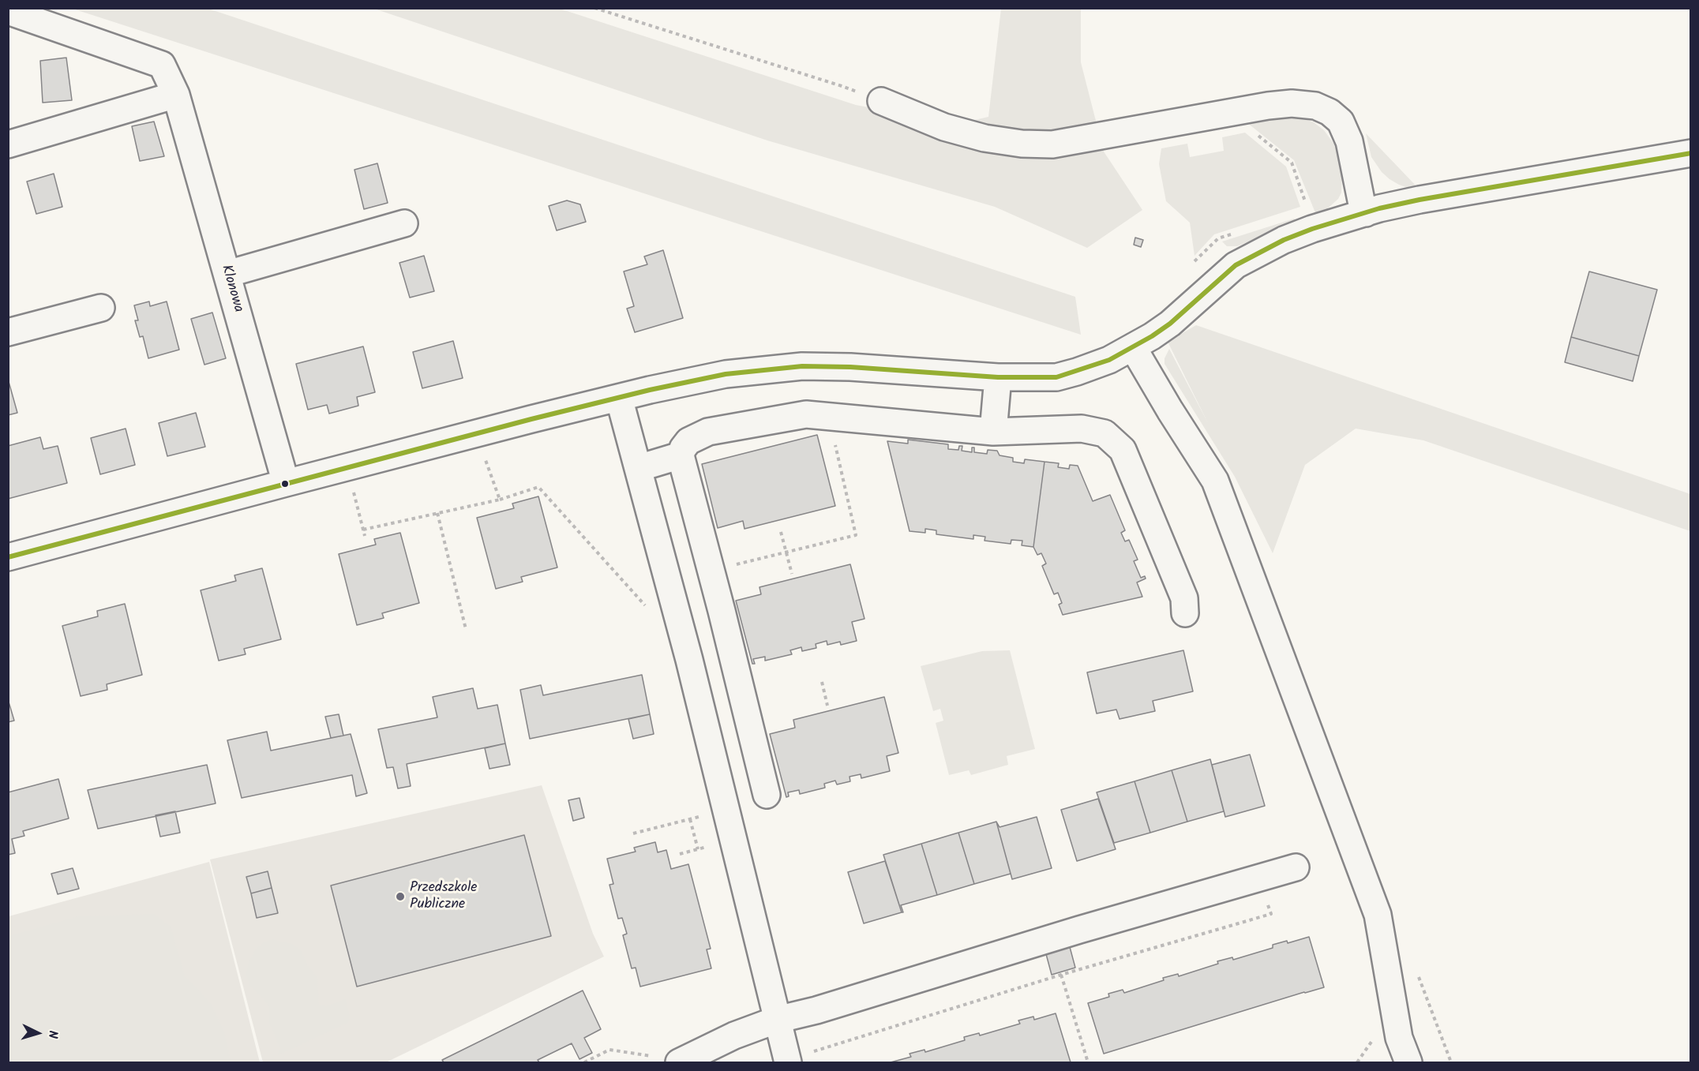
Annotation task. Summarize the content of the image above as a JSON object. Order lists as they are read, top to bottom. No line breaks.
{"streets":{"street":["Klonowa"]},"places":["Przedszkole Publiczne"],"north":"right"}
